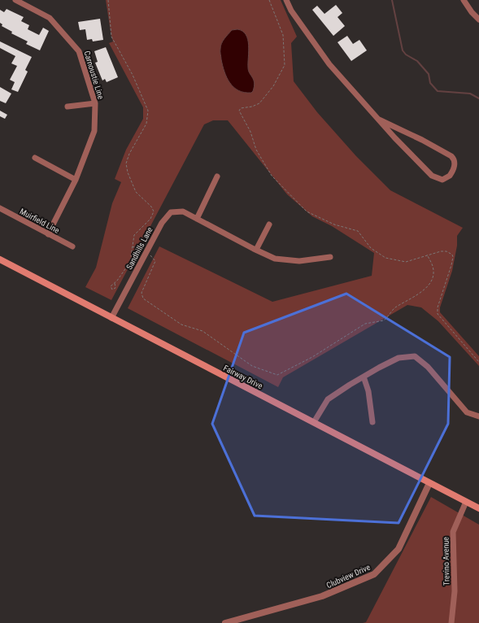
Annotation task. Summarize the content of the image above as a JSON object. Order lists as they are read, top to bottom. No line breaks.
{"streets":{"main road":["Fairway Drive"],"street":["Carnoustie Line","Muirfield Line","Sandhills Lane","Trevino Avenue","Clubview Drive"]},"crossings":[["Carnoustie Line","Muirfield Line"],["Sandhills Lane","Fairway Drive"],["Fairway Drive","Trevino Avenue"],["Fairway Drive","Clubview Drive"]]}
